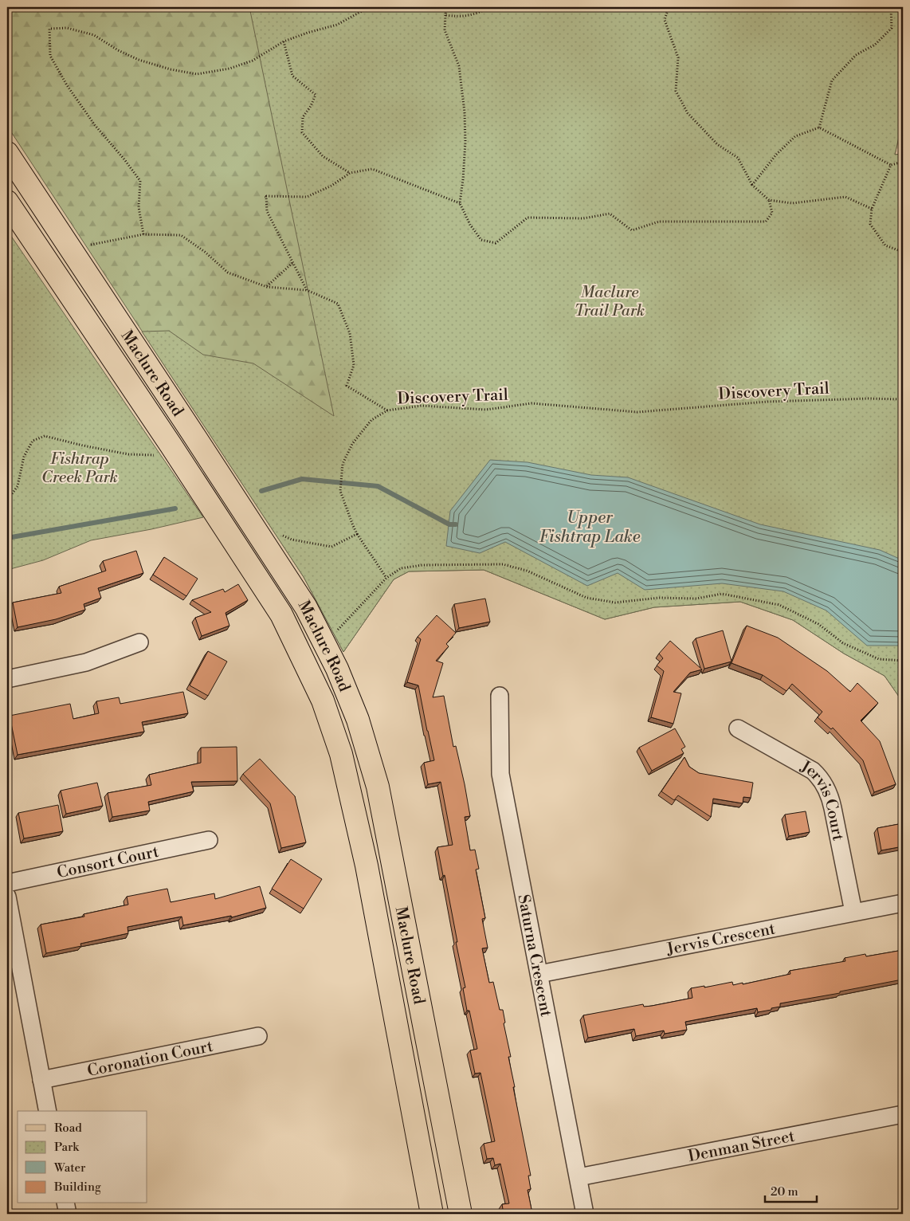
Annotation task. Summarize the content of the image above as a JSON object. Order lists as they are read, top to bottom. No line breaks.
{"streets":{"main road":["Maclure Road"],"street":["Jervis Court","Consort Court","Jervis Crescent","Saturna Crescent","Coronation Court","Denman Street"],"path":["Discovery Trail"]},"crossings":[["Jervis Court","Jervis Crescent"],["Jervis Crescent","Saturna Crescent"],["Saturna Crescent","Denman Street"]],"water":["Upper Fishtrap Lake"],"parks":["Maclure Trail Park","Fishtrap Creek Park"],"legend":["Road","Park","Water","Building"],"scale_bar":"20 m"}
